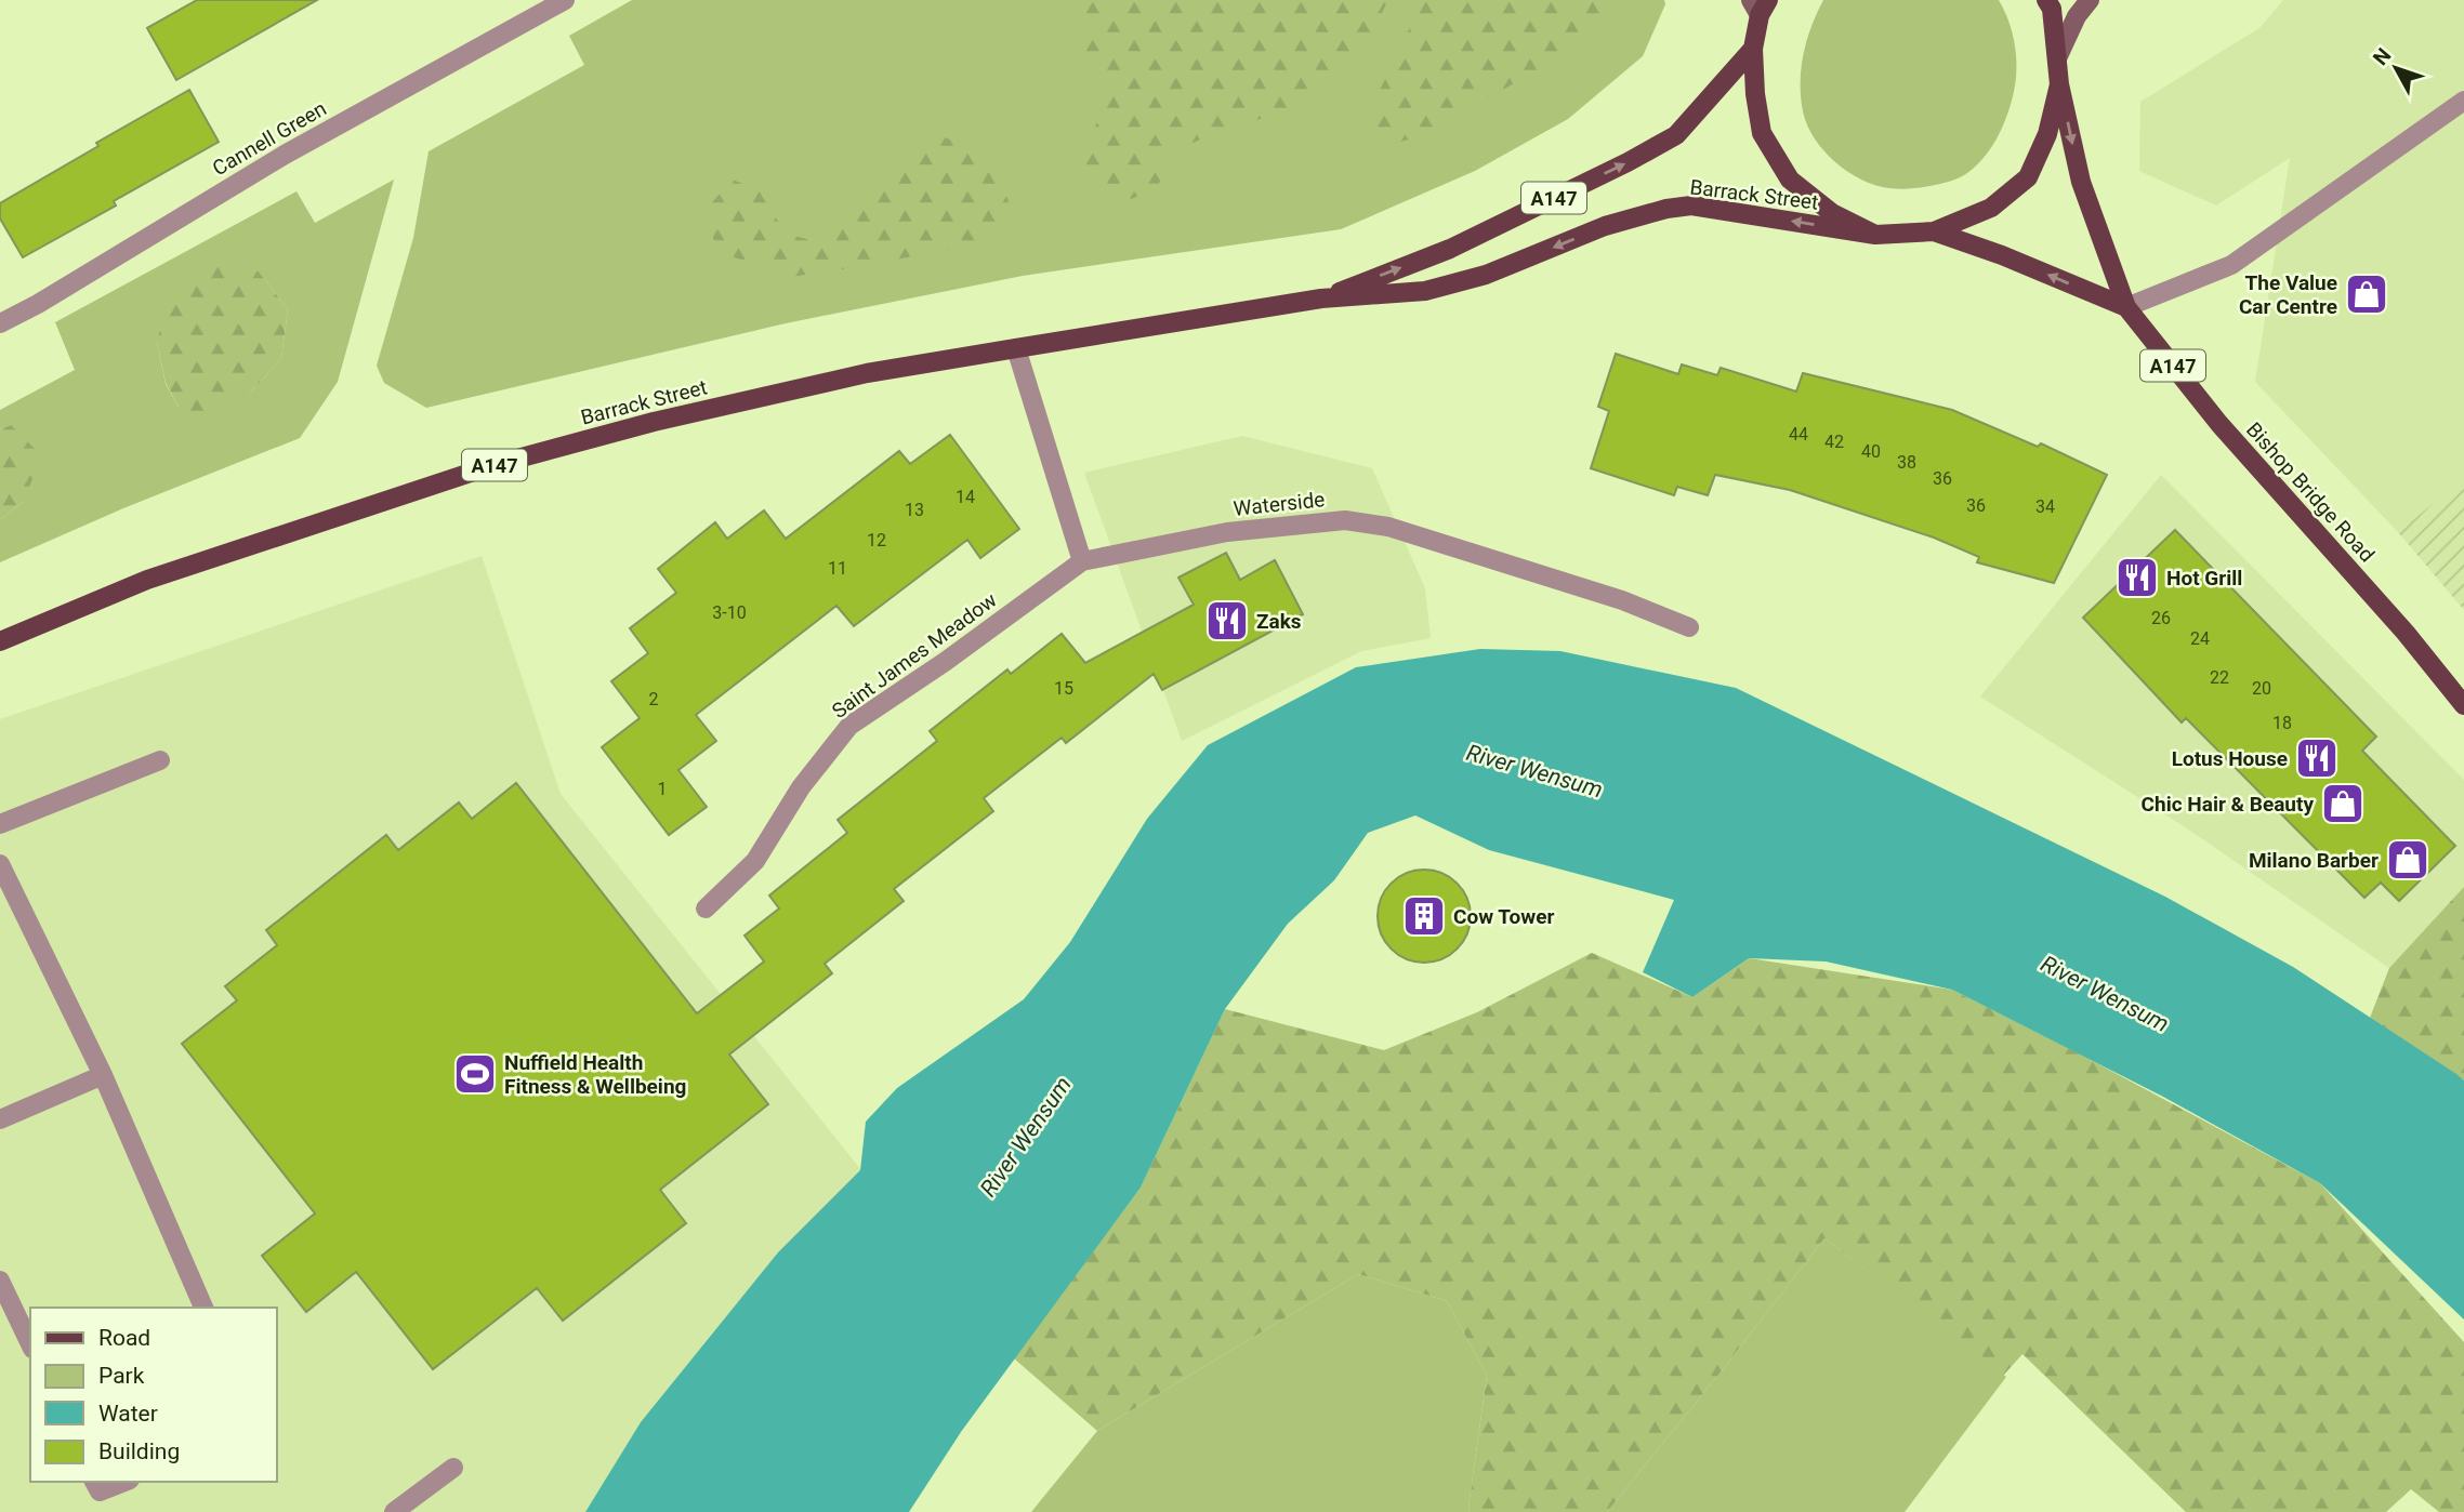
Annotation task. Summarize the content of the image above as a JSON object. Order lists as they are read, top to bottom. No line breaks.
{"streets":{"main road":["Barrack Street","A147","Bishop Bridge Road"],"street":["Cannell Green","Waterside","Saint James Meadow"]},"crossings":[["Barrack Street","A147"],["A147","Bishop Bridge Road"],["Waterside","Saint James Meadow"]],"water":["River Wensum"],"places":{"shop":["The Value Car Centre","Chic Hair & Beauty","Milano Barber"],"restaurant":["Hot Grill","Zaks","Lotus House"],"building":["Cow Tower"],"sports":["Nuffield Health Fitness & Wellbeing"]},"house_numbers":["44","42","40","38","36","14","36","34","13","12","11","3-10","26","24","22","15","20","2","18","1"],"legend":["Road","Park","Water","Building"],"north":"top left"}
